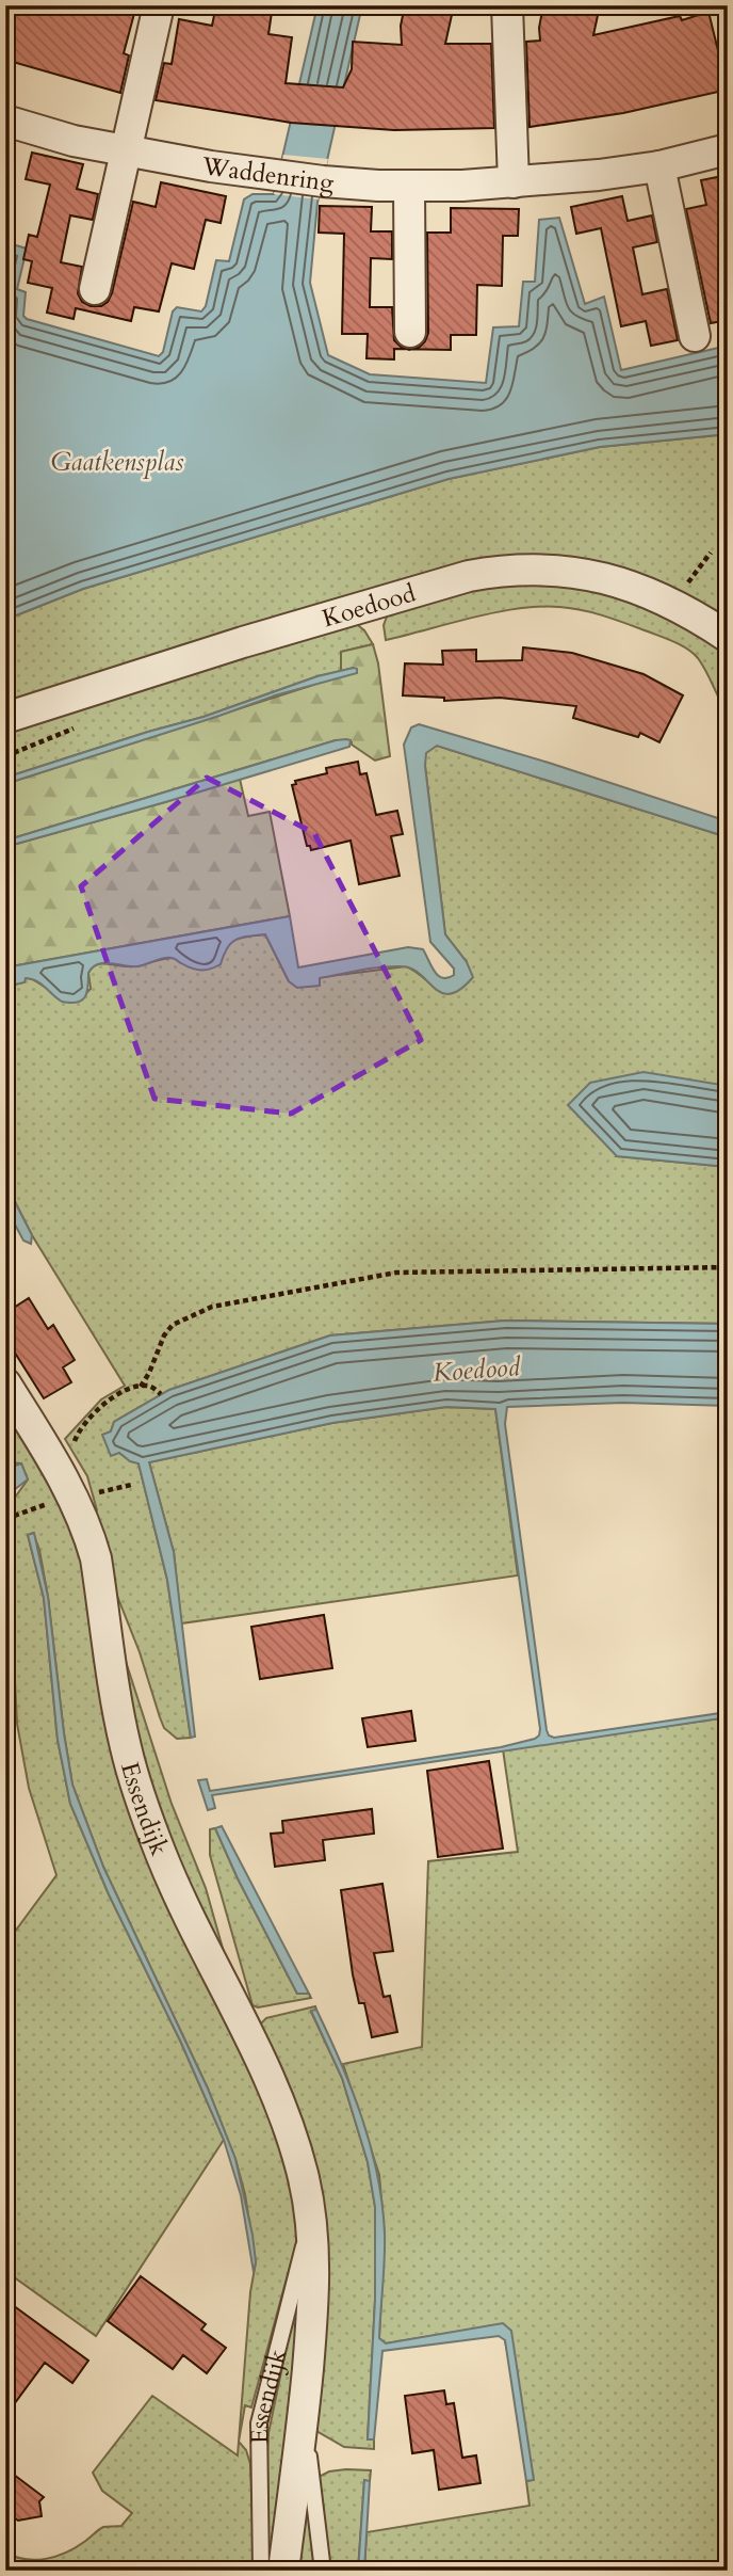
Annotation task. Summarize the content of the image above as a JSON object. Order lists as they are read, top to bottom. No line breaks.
{"streets":{"street":["Waddenring","Koedood","Essendijk"]},"water":["Gaatkensplas","Koedood"]}
